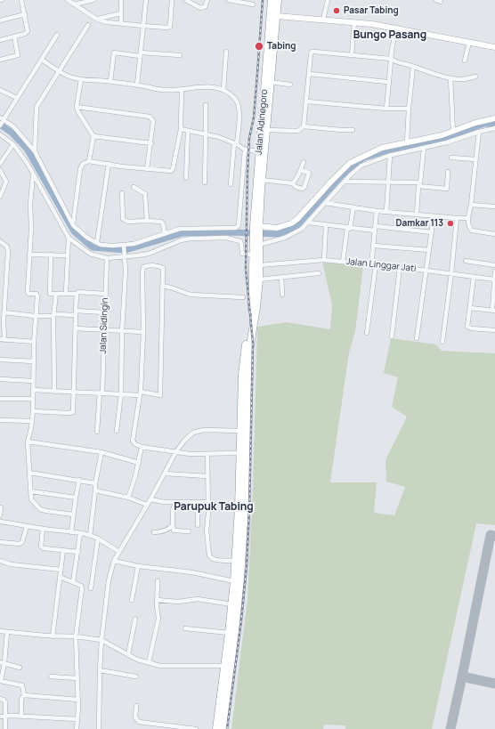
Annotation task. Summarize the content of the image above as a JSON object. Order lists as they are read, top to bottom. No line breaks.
{"streets":{"highway":["Jalan Adinegoro"],"street":["Jalan Linggar Jati","Jalan Sidingin"]},"districts":["Bungo Pasang","Parupuk Tabing"],"places":["Pasar Tabing","Tabing","Damkar 113"]}
